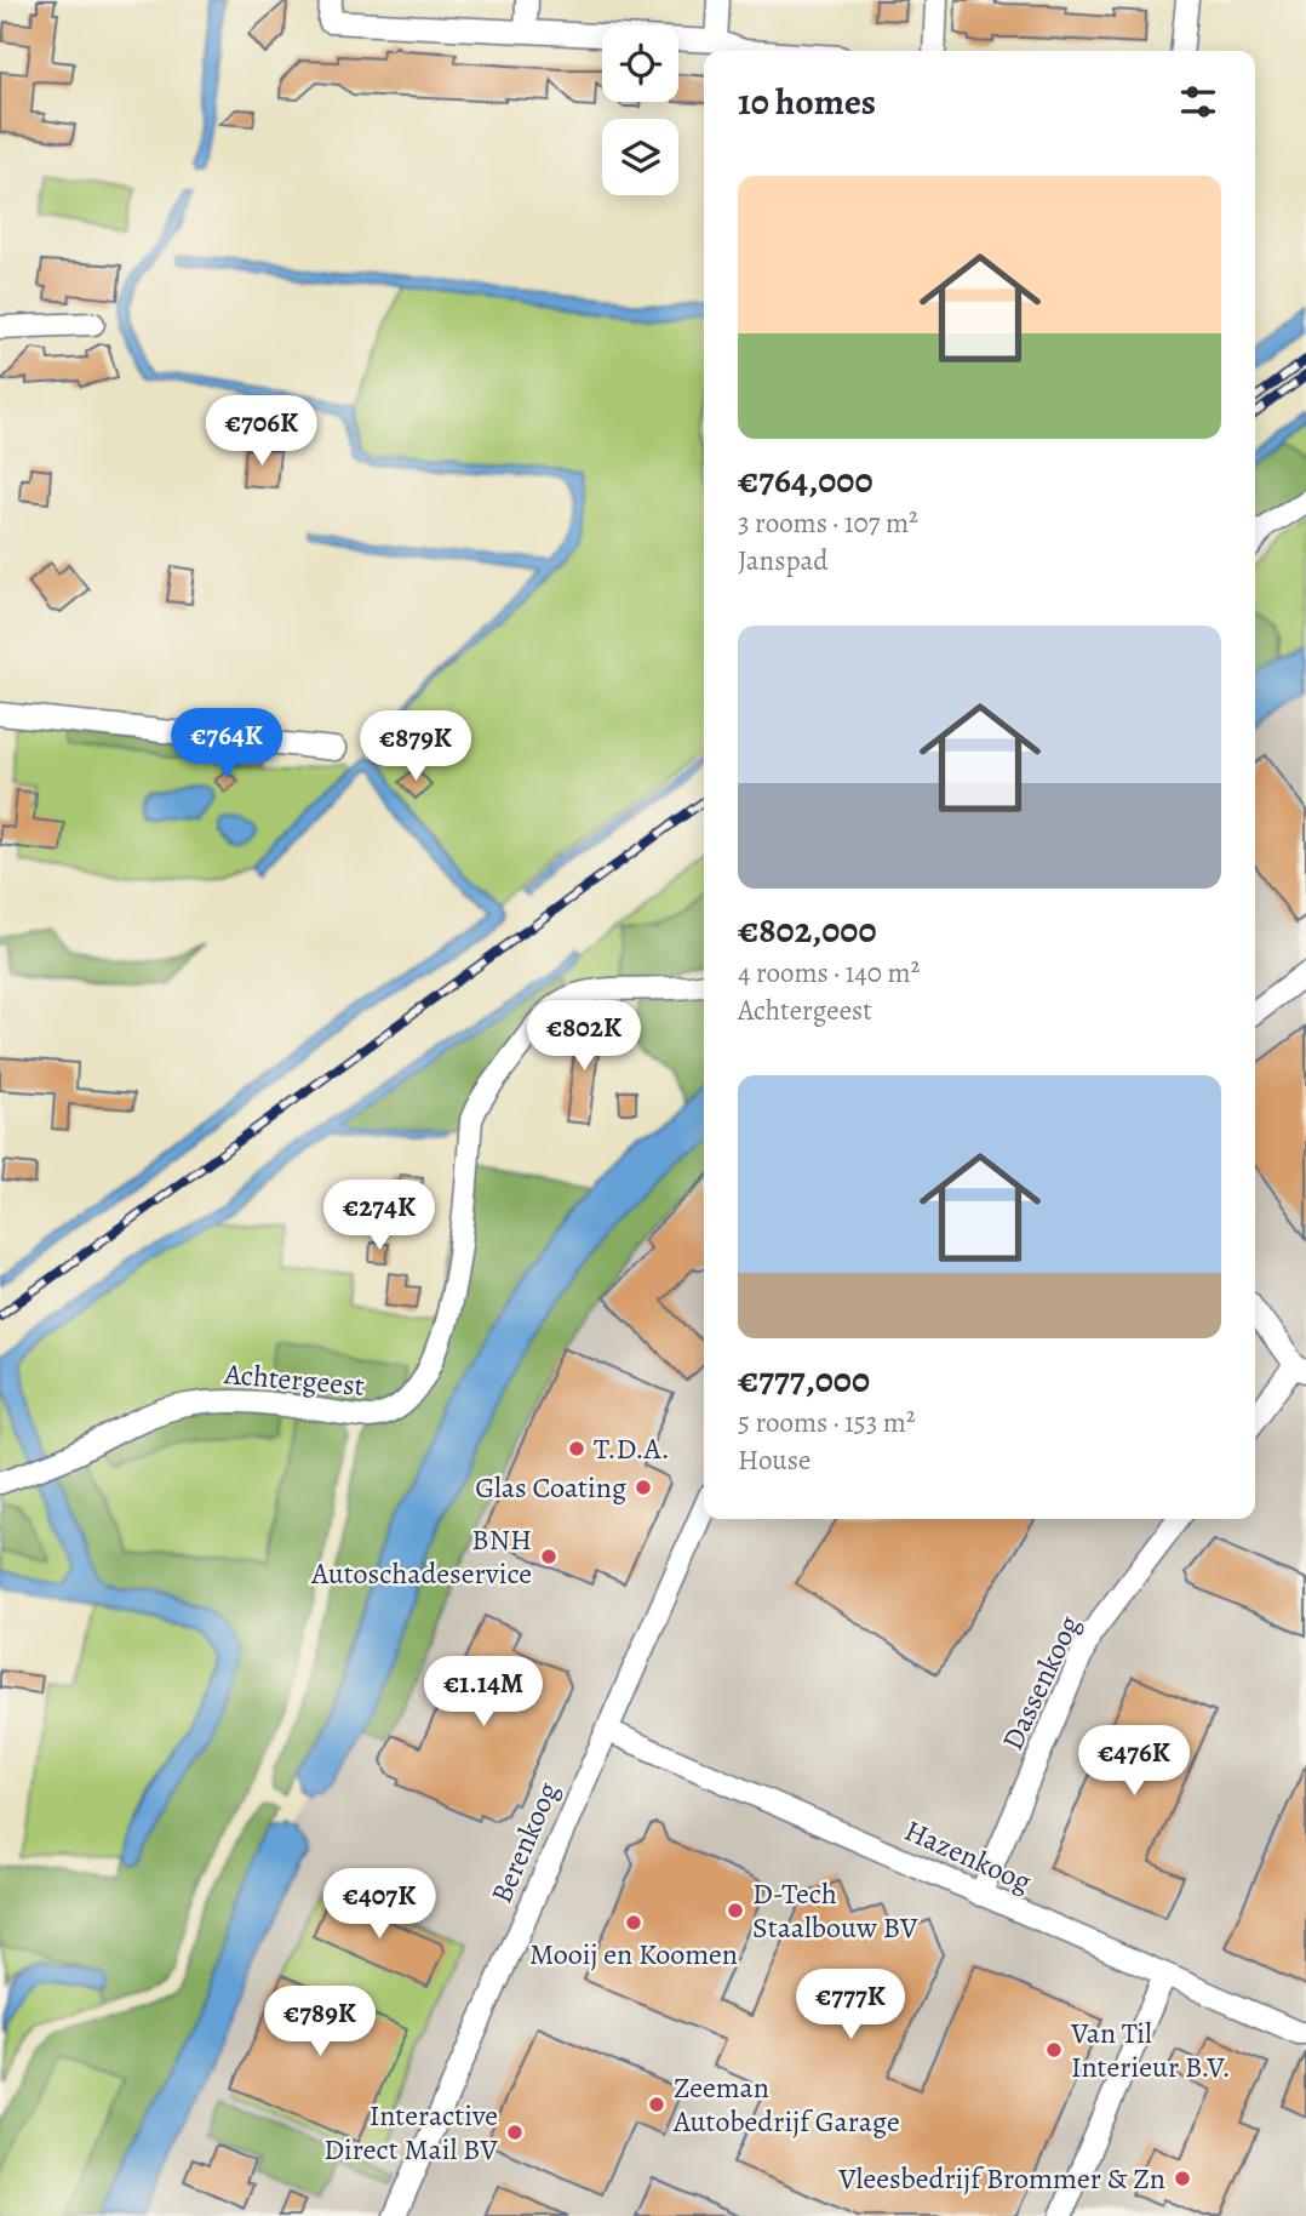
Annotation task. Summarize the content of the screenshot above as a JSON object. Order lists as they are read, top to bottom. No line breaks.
{"streets":{"street":["Achtergeest","Dassenkoog","Berenkoog","Hazenkoog"]},"crossings":[["Dassenkoog","Hazenkoog"],["Berenkoog","Hazenkoog"]],"places":["T.D.A.","Glas Coating","BNH Autoschadeservice","D-Tech Staalbouw BV","Mooij en Koomen","Van Til Interieur B.V.","Zeeman Autobedrijf Garage","Interactive Direct Mail BV","Vleesbedrijf Brommer & Zn"],"page":{"heading":"10 homes","list":[{"name":"€764,000","note":"3 rooms · 107 m² · Janspad"},{"name":"€802,000","note":"4 rooms · 140 m² · Achtergeest"},{"name":"€777,000","note":"5 rooms · 153 m² · House"}],"price":["€706K","€764K","€879K","€802K","€274K","€1.14M","€476K","€407K","€777K","€789K"]}}
